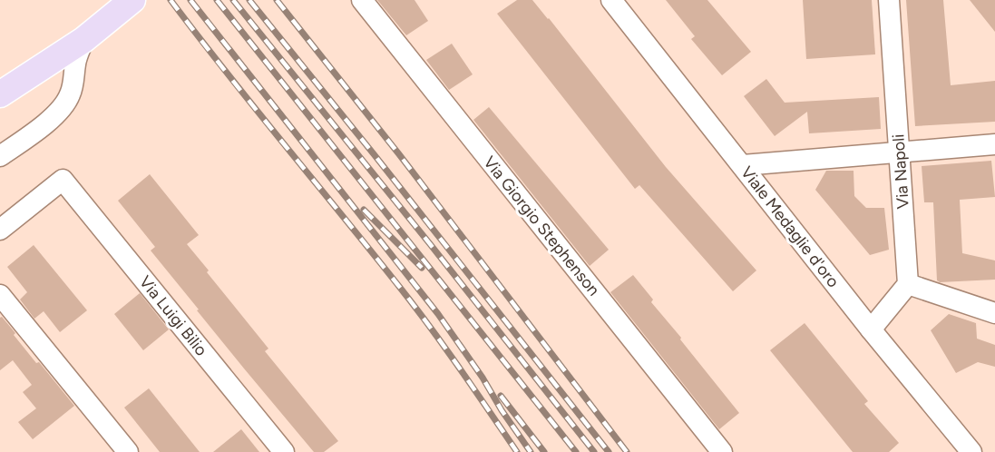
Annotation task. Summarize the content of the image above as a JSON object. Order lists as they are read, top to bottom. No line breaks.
{"streets":{"street":["Via Napoli","Via Giorgio Stephenson","Viale Medaglie d'oro","Via Luigi Bilio"]}}
